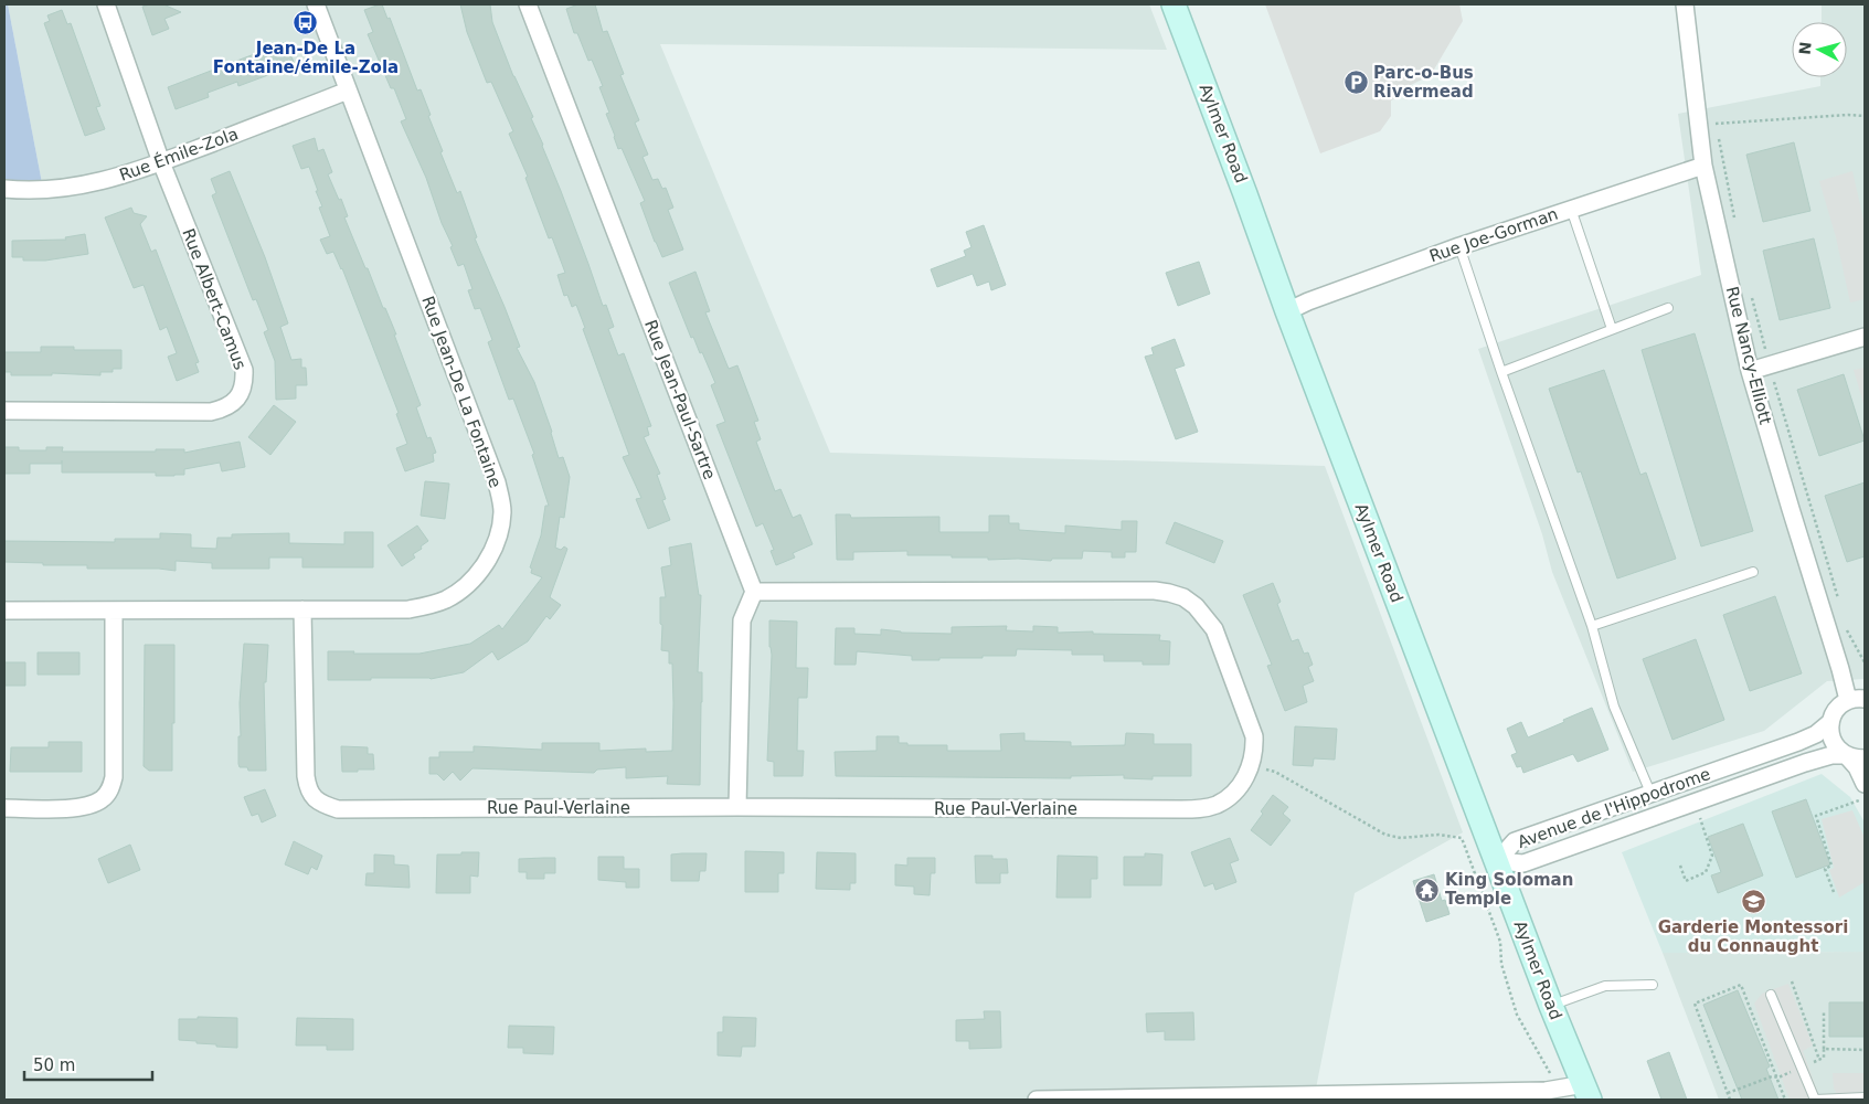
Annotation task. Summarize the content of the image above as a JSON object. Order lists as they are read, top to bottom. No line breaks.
{"streets":{"main road":["Aylmer Road"],"street":["Rue Émile-Zola","Rue Joe-Gorman","Rue Albert-Camus","Rue Nancy-Elliott","Rue Jean-De La Fontaine","Rue Jean-Paul-Sartre","Rue Paul-Verlaine","Avenue de l'Hippodrome"]},"crossings":[["Aylmer Road","Rue Joe-Gorman"],["Aylmer Road","Avenue de l'Hippodrome"],["Rue Émile-Zola","Rue Albert-Camus"],["Rue Émile-Zola","Rue Jean-De La Fontaine"],["Rue Joe-Gorman","Rue Nancy-Elliott"],["Rue Nancy-Elliott","Avenue de l'Hippodrome"],["Rue Jean-De La Fontaine","Rue Paul-Verlaine"],["Rue Jean-Paul-Sartre","Rue Paul-Verlaine"]],"places":{"bus stop":["Jean-De La Fontaine/émile-Zola"],"parking":["Parc-o-Bus Rivermead"],"temple":["King Soloman Temple"],"school or university":["Garderie Montessori du Connaught"]},"scale_bar":"50 m","north":"left"}
